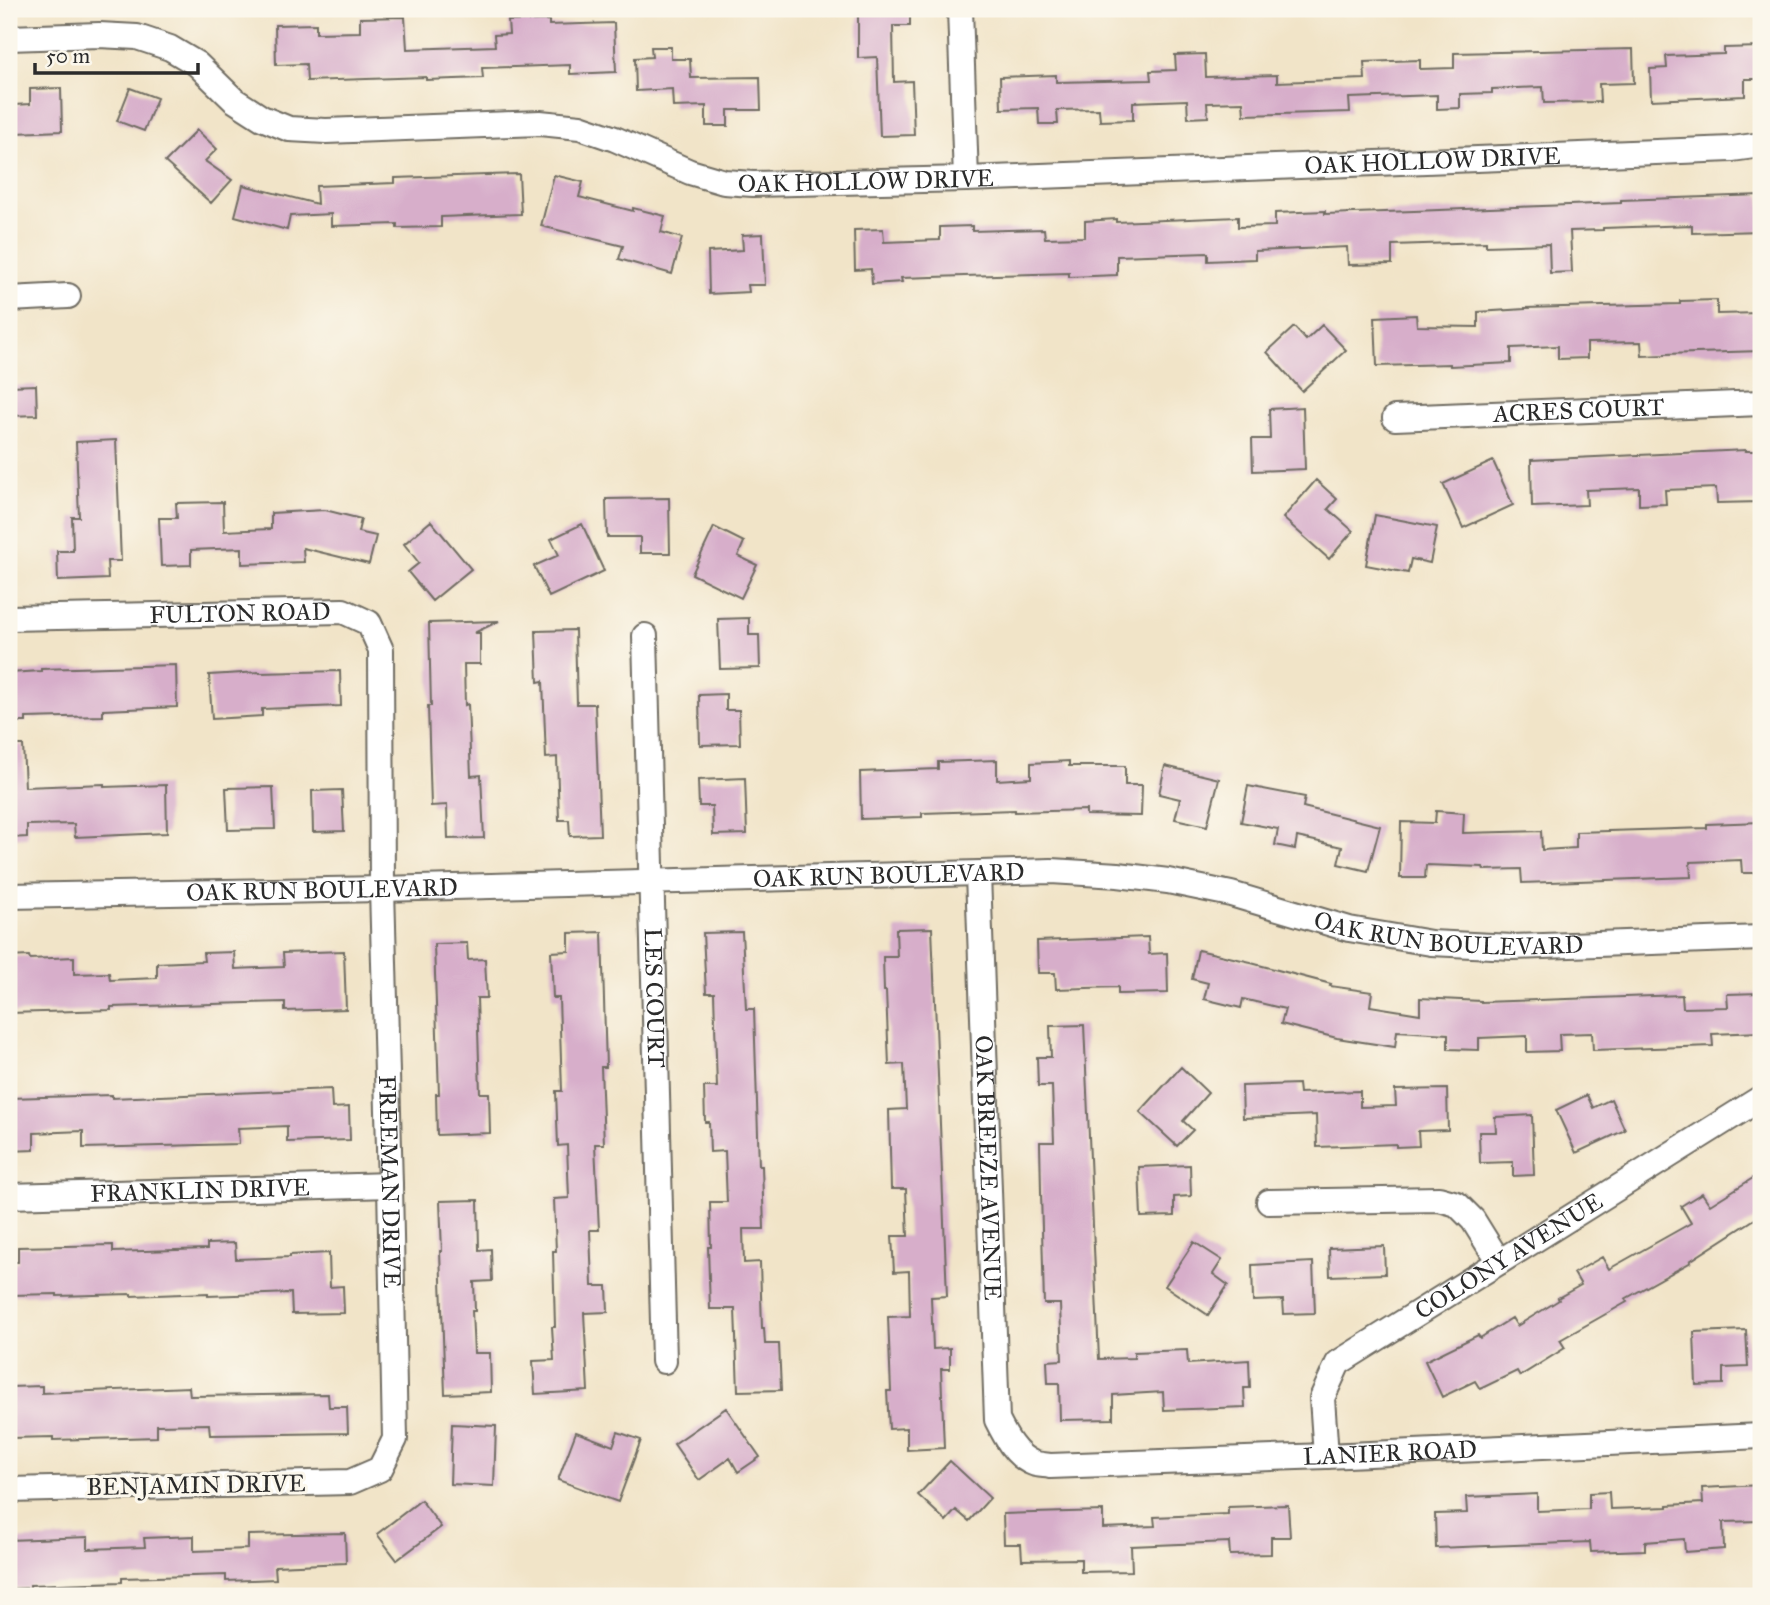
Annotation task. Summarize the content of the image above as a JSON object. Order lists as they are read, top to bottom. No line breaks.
{"streets":{"street":["OAK HOLLOW DRIVE","ACRES COURT","FULTON ROAD","OAK RUN BOULEVARD","LES COURT","OAK BREEZE AVENUE","FREEMAN DRIVE","FRANKLIN DRIVE","COLONY AVENUE","LANIER ROAD","BENJAMIN DRIVE"]},"crossings":[["FULTON ROAD","OAK RUN BOULEVARD"],["FULTON ROAD","FREEMAN DRIVE"],["OAK RUN BOULEVARD","LES COURT"],["OAK RUN BOULEVARD","OAK BREEZE AVENUE"],["OAK RUN BOULEVARD","FREEMAN DRIVE"],["OAK BREEZE AVENUE","LANIER ROAD"],["FREEMAN DRIVE","FRANKLIN DRIVE"],["FREEMAN DRIVE","BENJAMIN DRIVE"],["COLONY AVENUE","LANIER ROAD"]],"scale_bar":"50 m"}
